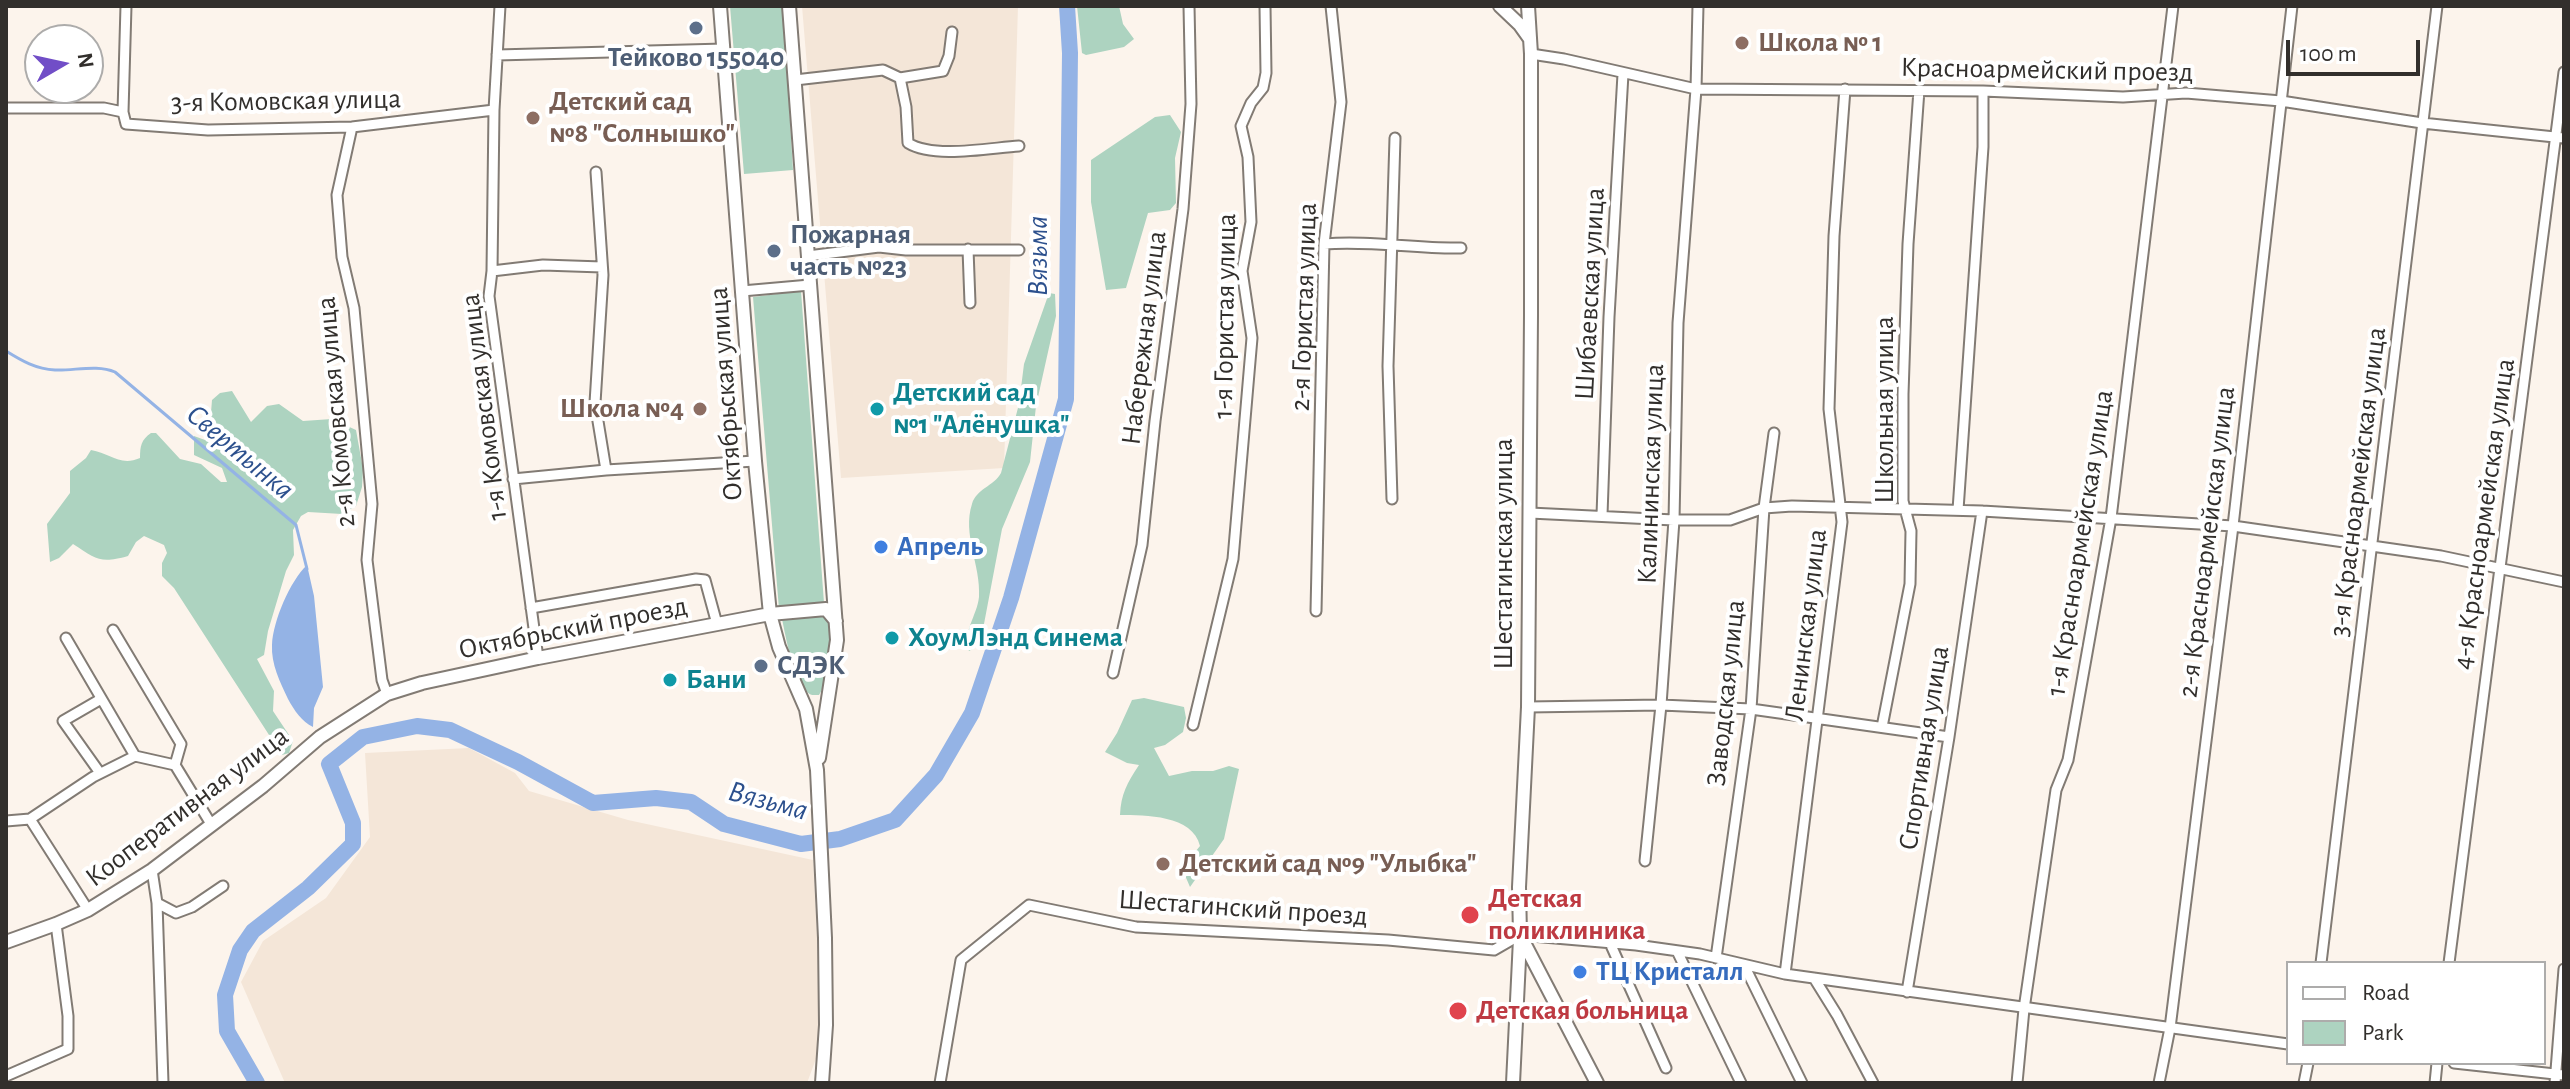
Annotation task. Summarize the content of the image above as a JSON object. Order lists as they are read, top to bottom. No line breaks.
{"streets":{"street":["Красноармейский проезд","3-я Комовская улица","Шибаевская улица","2-я Гористая улица","1-я Гористая улица","Набережная улица","Октябрьская улица","1-я Комовская улица","Школьная улица","2-я Комовская улица","Калининская улица","3-я Красноармейская улица","4-я Красноармейская улица","2-я Красноармейская улица","1-я Красноармейская улица","Шестагинская улица","Ленинская улица","Октябрьский проезд","Заводская улица","Спортивная улица","Кооперативная улица","Шестагинский проезд"]},"crossings":[["Красноармейский проезд","Шибаевская улица"],["Красноармейский проезд","Школьная улица"],["Красноармейский проезд","Калининская улица"],["Красноармейский проезд","3-я Красноармейская улица"],["Красноармейский проезд","4-я Красноармейская улица"],["Красноармейский проезд","2-я Красноармейская улица"],["Красноармейский проезд","1-я Красноармейская улица"],["Красноармейский проезд","Шестагинская улица"],["Красноармейский проезд","Ленинская улица"],["3-я Комовская улица","1-я Комовская улица"],["3-я Комовская улица","2-я Комовская улица"],["Октябрьская улица","Октябрьский проезд"],["1-я Комовская улица","Октябрьский проезд"],["2-я Комовская улица","Октябрьский проезд"],["2-я Комовская улица","Кооперативная улица"],["Шестагинская улица","Шестагинский проезд"],["Октябрьский проезд","Кооперативная улица"]],"water":["Вязьма","Свертынка"],"places":["Тейково 155040","Школа № 1","Детский сад №8 \"Солнышко\"","Пожарная часть №23","Школа №4","Детский сад №1 \"Алёнушка\"","Апрель","ХоумЛэнд Синема","СДЭК","Бани","Детский сад №9 \"Улыбка\"","Детская поликлиника","ТЦ Кристалл","Детская больница"],"legend":["Road","Park"],"scale_bar":"100 m","north":"right"}
